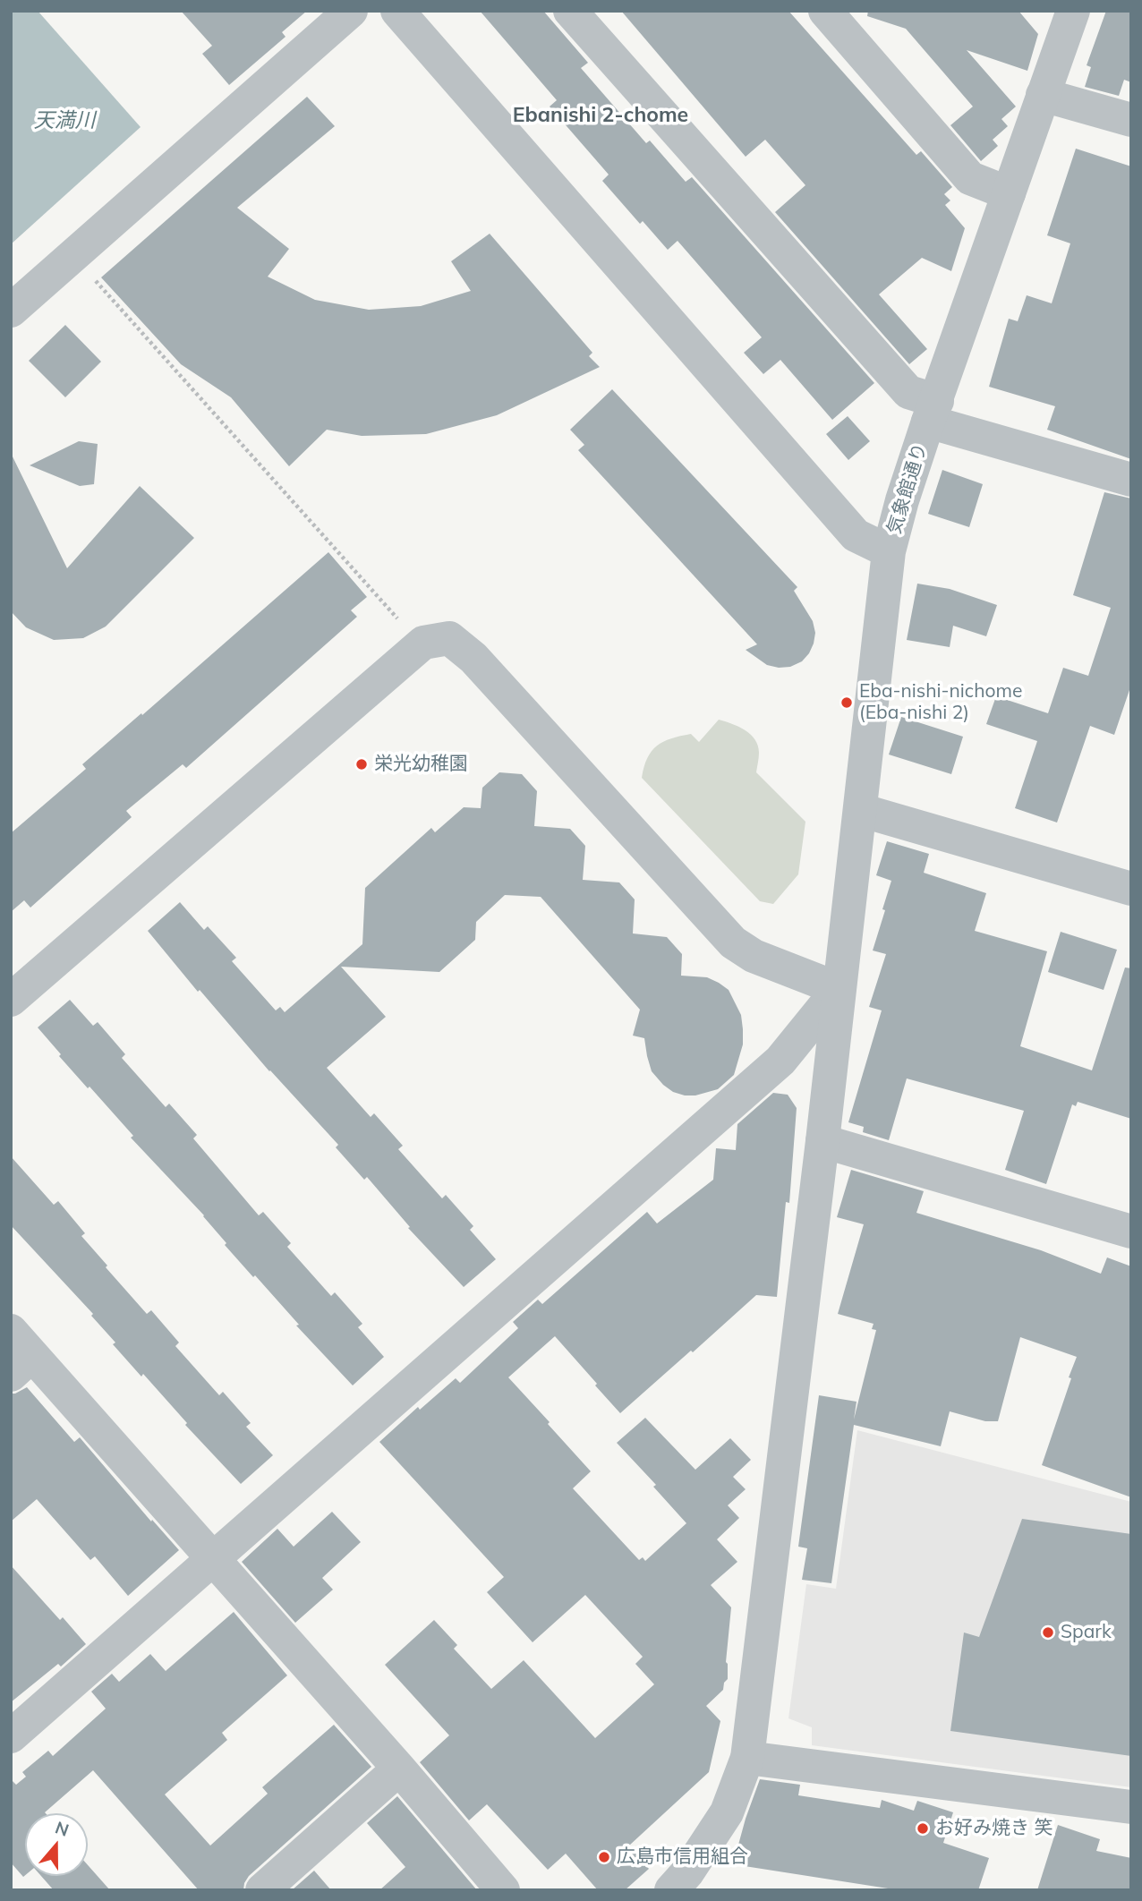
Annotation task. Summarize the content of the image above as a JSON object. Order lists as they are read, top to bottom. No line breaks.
{"streets":{"street":["気象館通り"]},"districts":["Ebanishi 2-chome"],"water":["天満川"],"places":["Eba-nishi-nichome (Eba-nishi 2)","栄光幼稚園","Spark","お好み焼き 笑","広島市信用組合"],"north":"top"}
